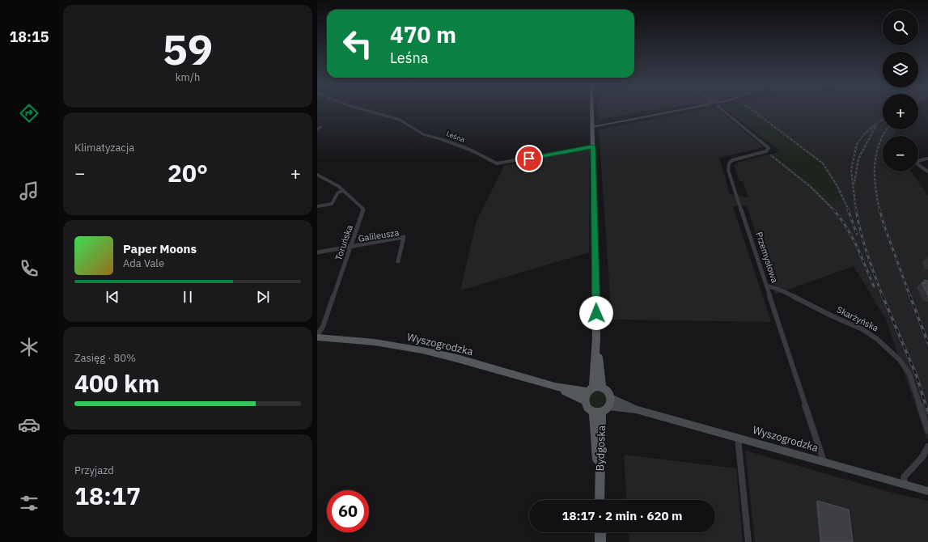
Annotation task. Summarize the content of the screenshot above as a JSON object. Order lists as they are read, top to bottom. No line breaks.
{"streets":{"main road":["Wyszogrodzka","Bydgoska"],"street":["Leśna","Galileusza","Toruńska","Przemysłowa","Skarżyńska"]},"crossings":[["Galileusza","Toruńska"],["Toruńska","Wyszogrodzka"],["Przemysłowa","Skarżyńska"],["Przemysłowa","Wyszogrodzka"],["Wyszogrodzka","Bydgoska"]],"page":{"tabs":"18:15","tile":[["59","km/h"],"Klimatyzacja",["Zasięg · 80%","400 km"],["Przyjazd","18:17"]],"map_buttons":["+","−"],"turn":["470 m","Leśna"],"heat":["−","20°","+"],"song":["Paper Moons","Ada Vale"],"limit":"60","trip":"18:17 · 2 min · 620 m"}}
